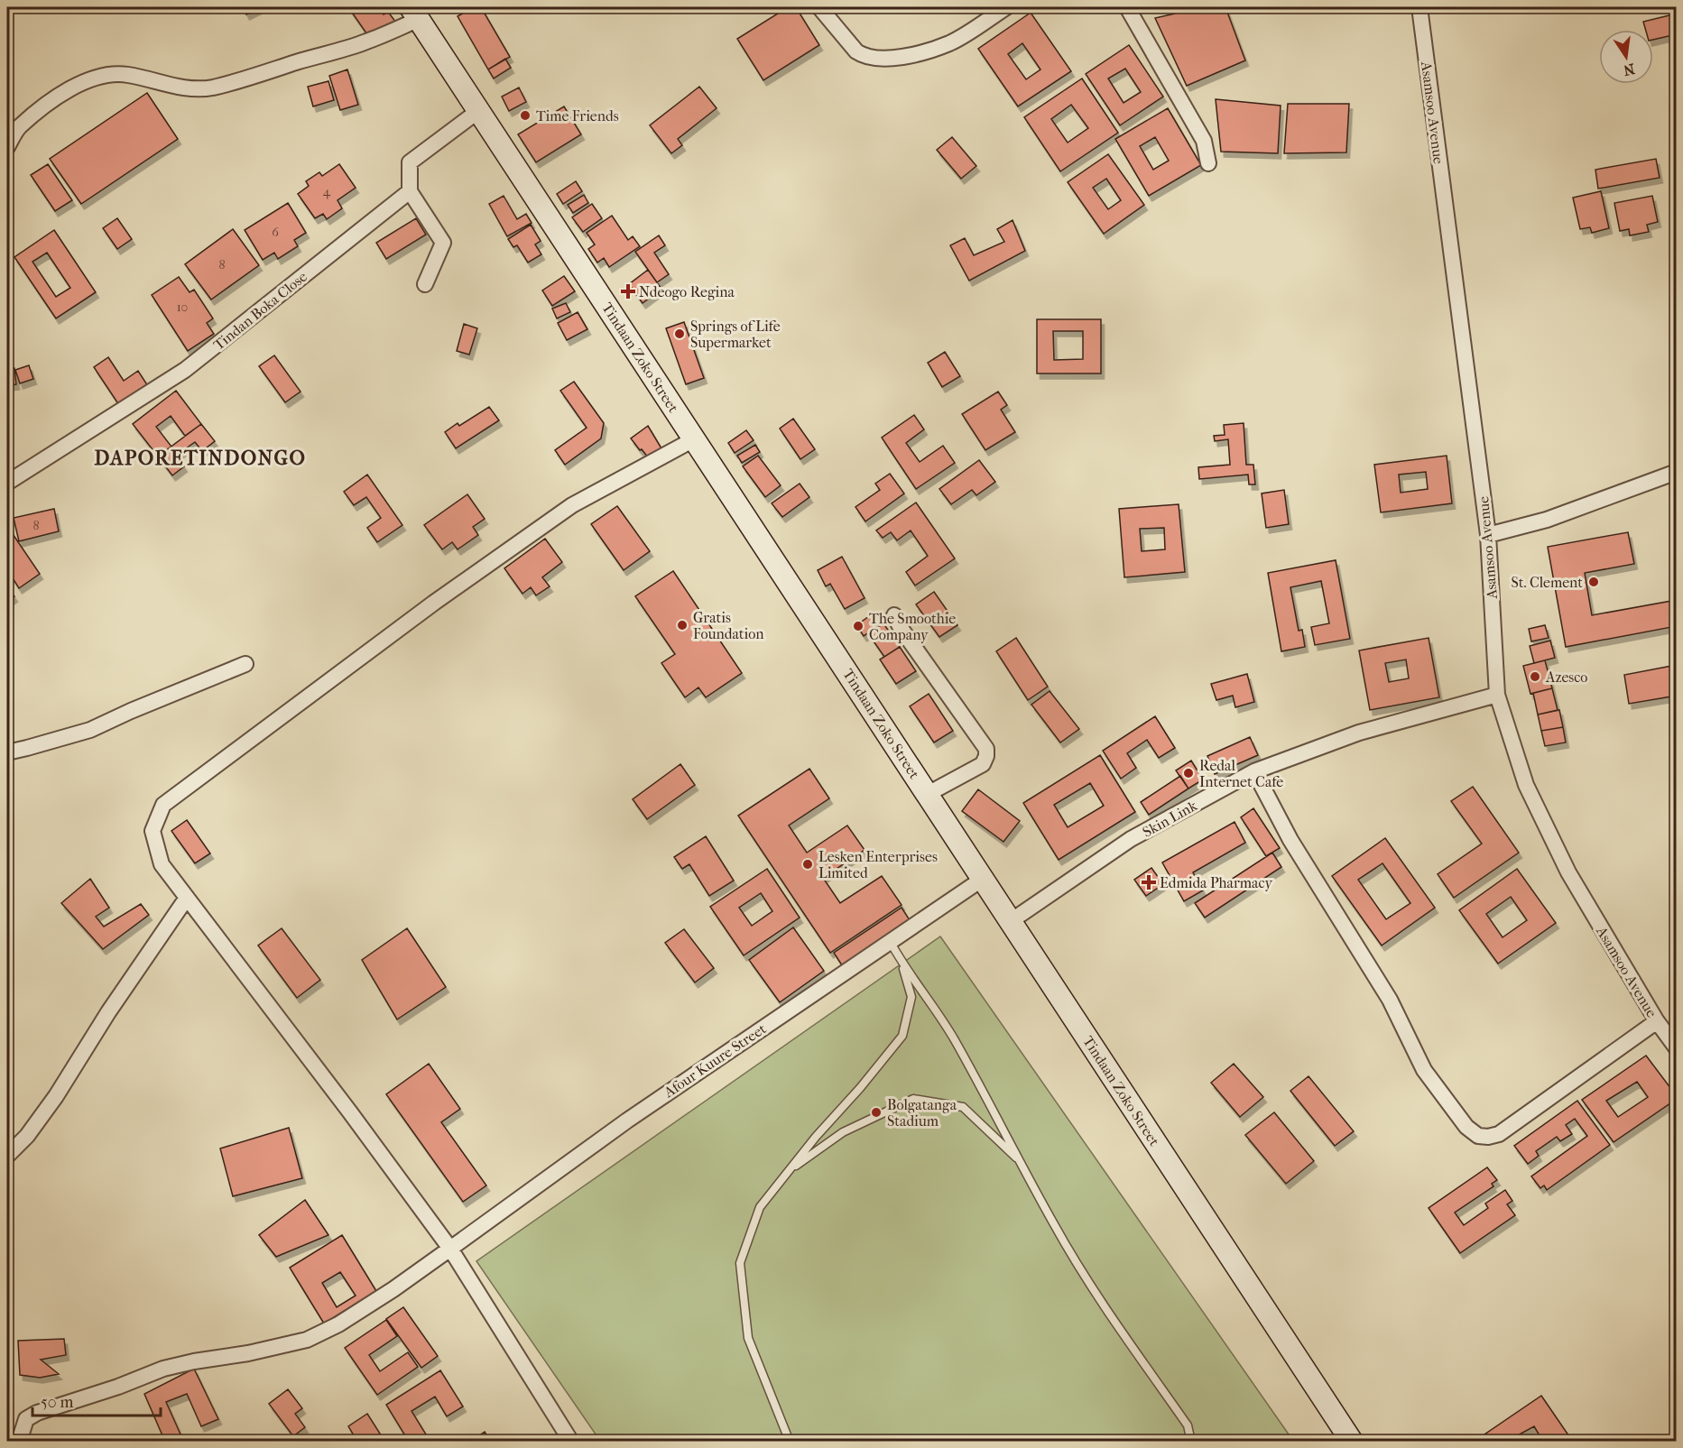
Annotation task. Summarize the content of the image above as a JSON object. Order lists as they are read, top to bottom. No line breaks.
{"streets":{"main road":["Tindaan Zoko Street"],"street":["Asamsoo Avenue","Tindan Boka Close","Skin Link","Afour Kuure Street"]},"crossings":[["Asamsoo Avenue","Skin Link"],["Tindaan Zoko Street","Skin Link"],["Tindaan Zoko Street","Afour Kuure Street"]],"districts":["DAPORETINDONGO"],"places":{"other":["Time Friends","Springs of Life Supermarket","St. Clement","Gratis Foundation","The Smoothie Company","Azesco","Redal Internet Cafe","Lesken Enterprises Limited","Bolgatanga Stadium"],"health":["Ndeogo Regina","Edmida Pharmacy"]},"house_numbers":["4","6","8","10","8"],"scale_bar":"50 m","north":"bottom"}
